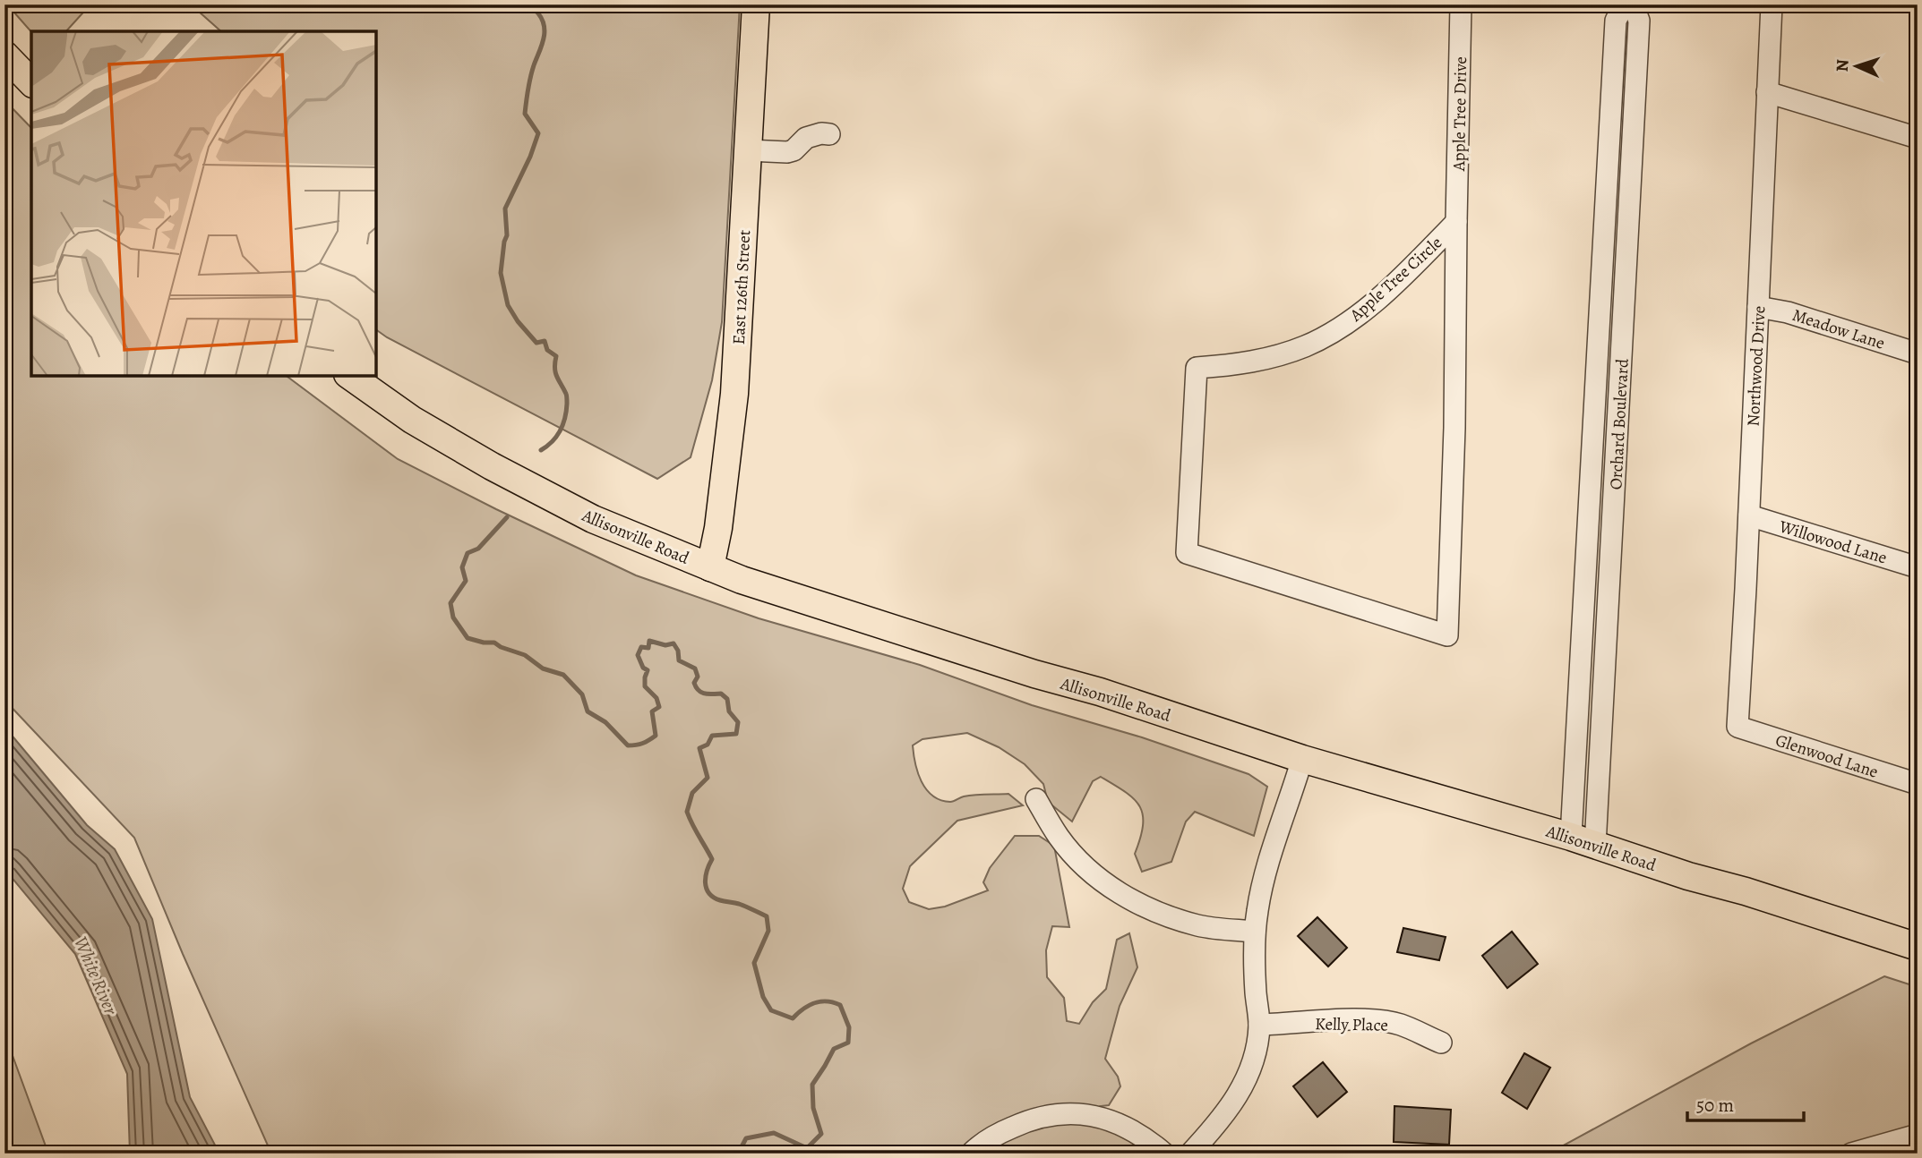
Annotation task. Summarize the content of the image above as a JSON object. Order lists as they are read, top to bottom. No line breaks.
{"streets":{"main road":["East 126th Street","Allisonville Road"],"street":["Apple Tree Drive","Apple Tree Circle","Meadow Lane","Northwood Drive","Orchard Boulevard","Willowood Lane","Glenwood Lane","Kelly Place"]},"crossings":[["Apple Tree Drive","Apple Tree Circle"],["East 126th Street","Allisonville Road"],["Meadow Lane","Northwood Drive"],["Northwood Drive","Willowood Lane"],["Northwood Drive","Glenwood Lane"],["Orchard Boulevard","Allisonville Road"]],"water":["White River"],"scale_bar":"50 m","north":"left"}
